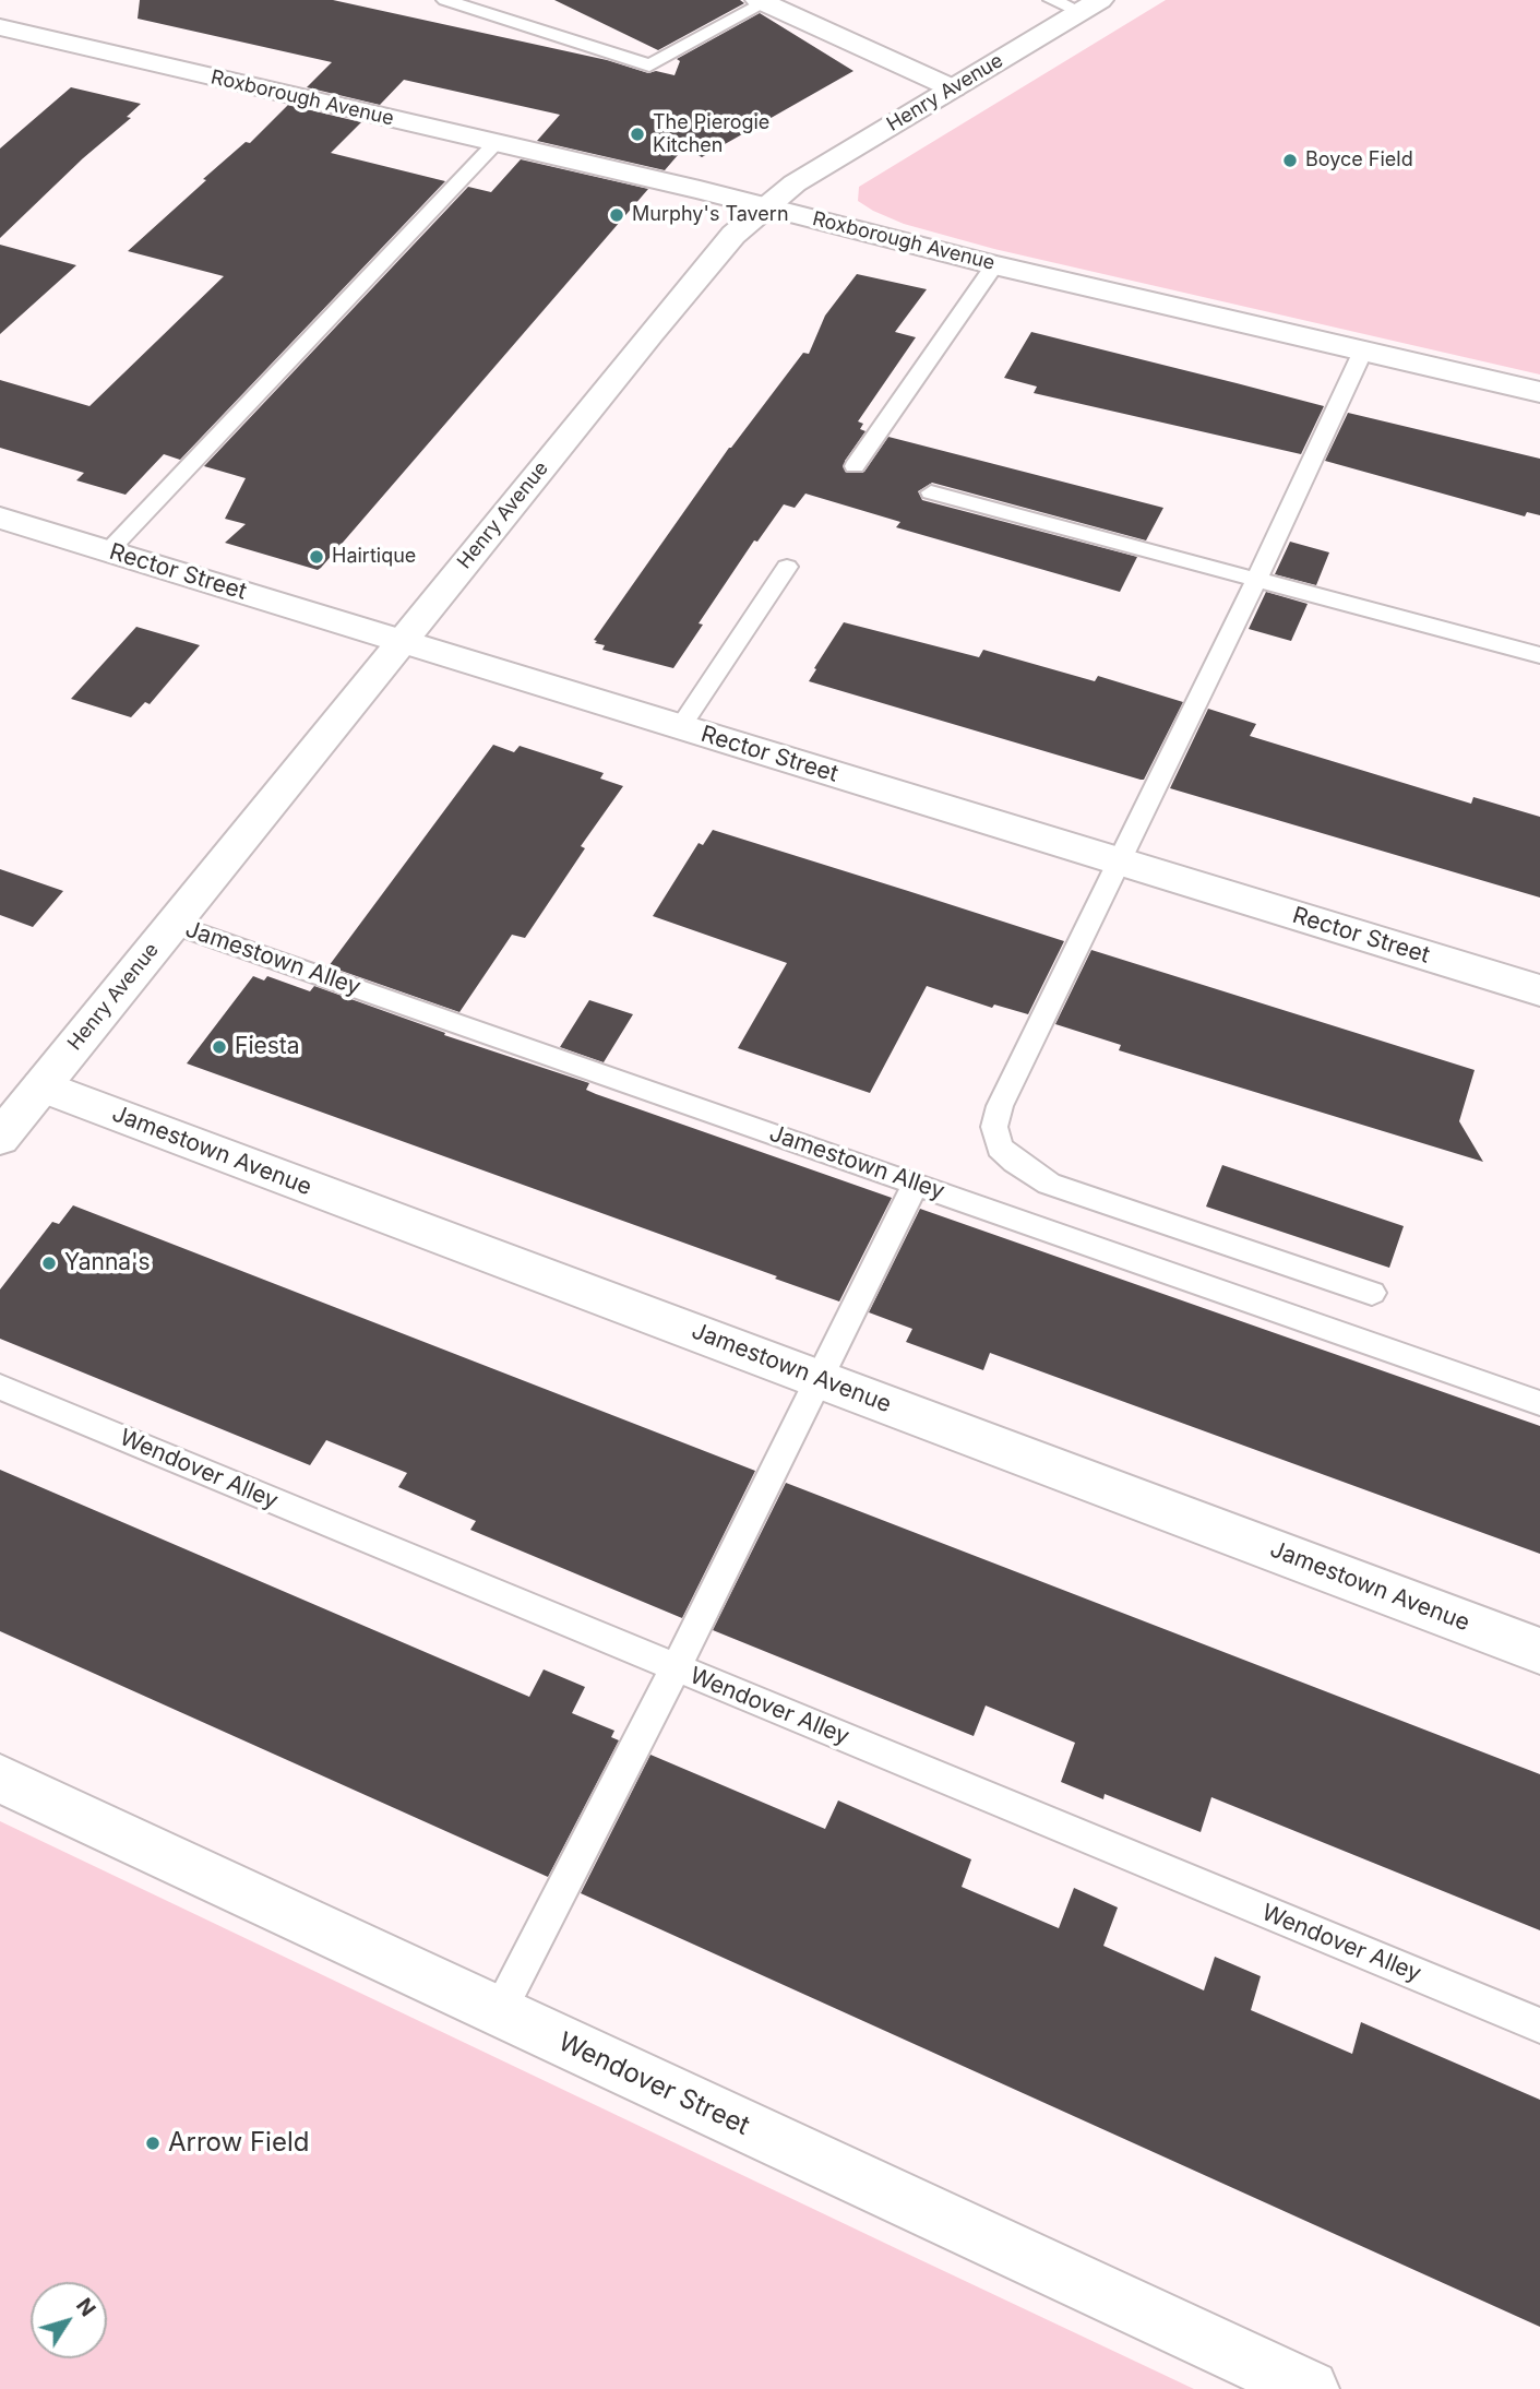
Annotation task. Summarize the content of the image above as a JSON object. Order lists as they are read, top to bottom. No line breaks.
{"streets":{"street":["Henry Avenue","Roxborough Avenue","Rector Street","Jamestown Avenue","Wendover Street"],"lane":["Jamestown Alley","Wendover Alley"]},"crossings":[["Henry Avenue","Roxborough Avenue"],["Henry Avenue","Rector Street"],["Henry Avenue","Jamestown Alley"],["Henry Avenue","Jamestown Avenue"]],"places":["The Pierogie Kitchen","Boyce Field","Murphy's Tavern","Hairtique","Fiesta","Yanna's","Arrow Field"],"north":"top right"}
